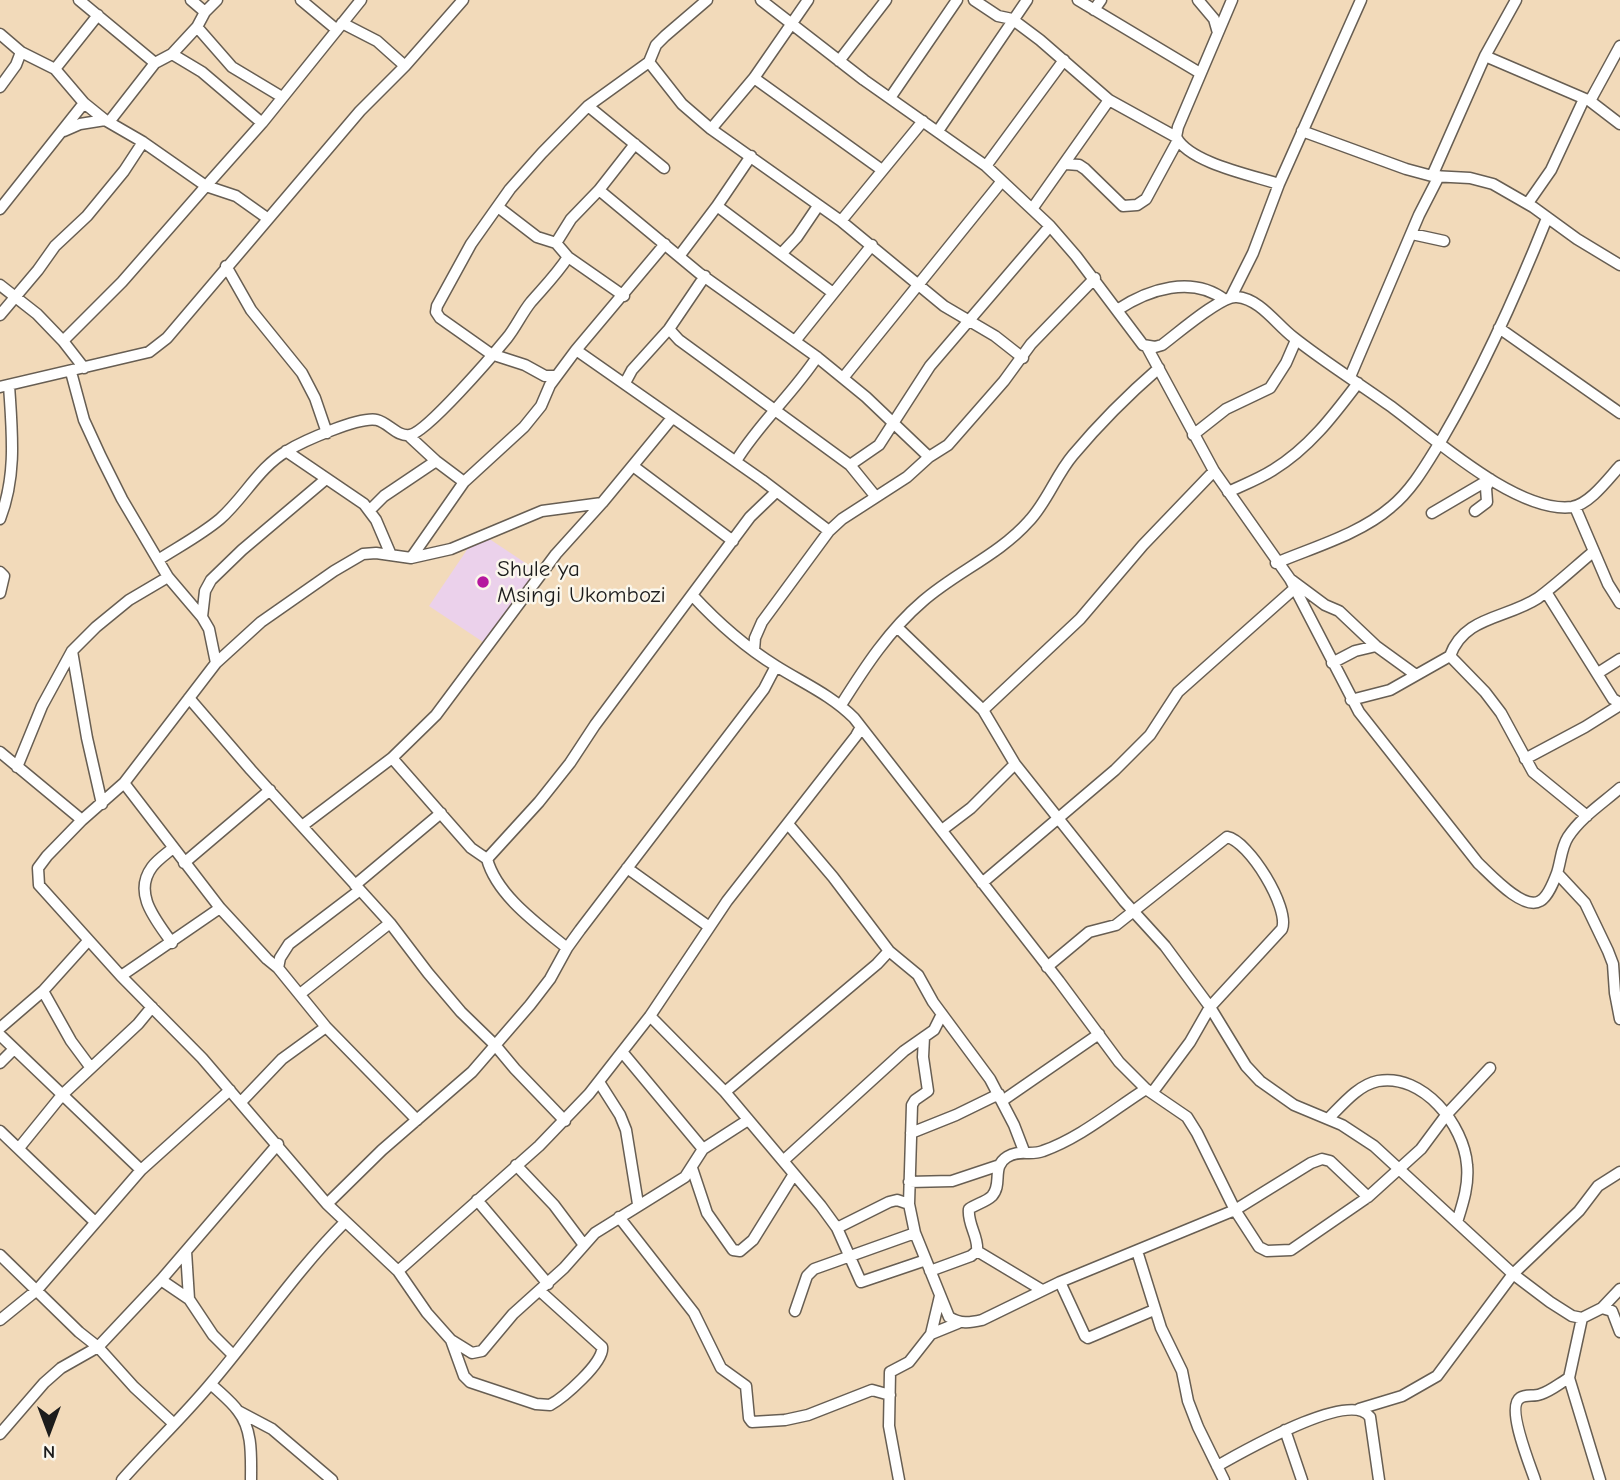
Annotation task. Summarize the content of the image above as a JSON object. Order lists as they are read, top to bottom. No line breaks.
{"places":["Shule ya Msingi Ukombozi"],"north":"bottom"}
